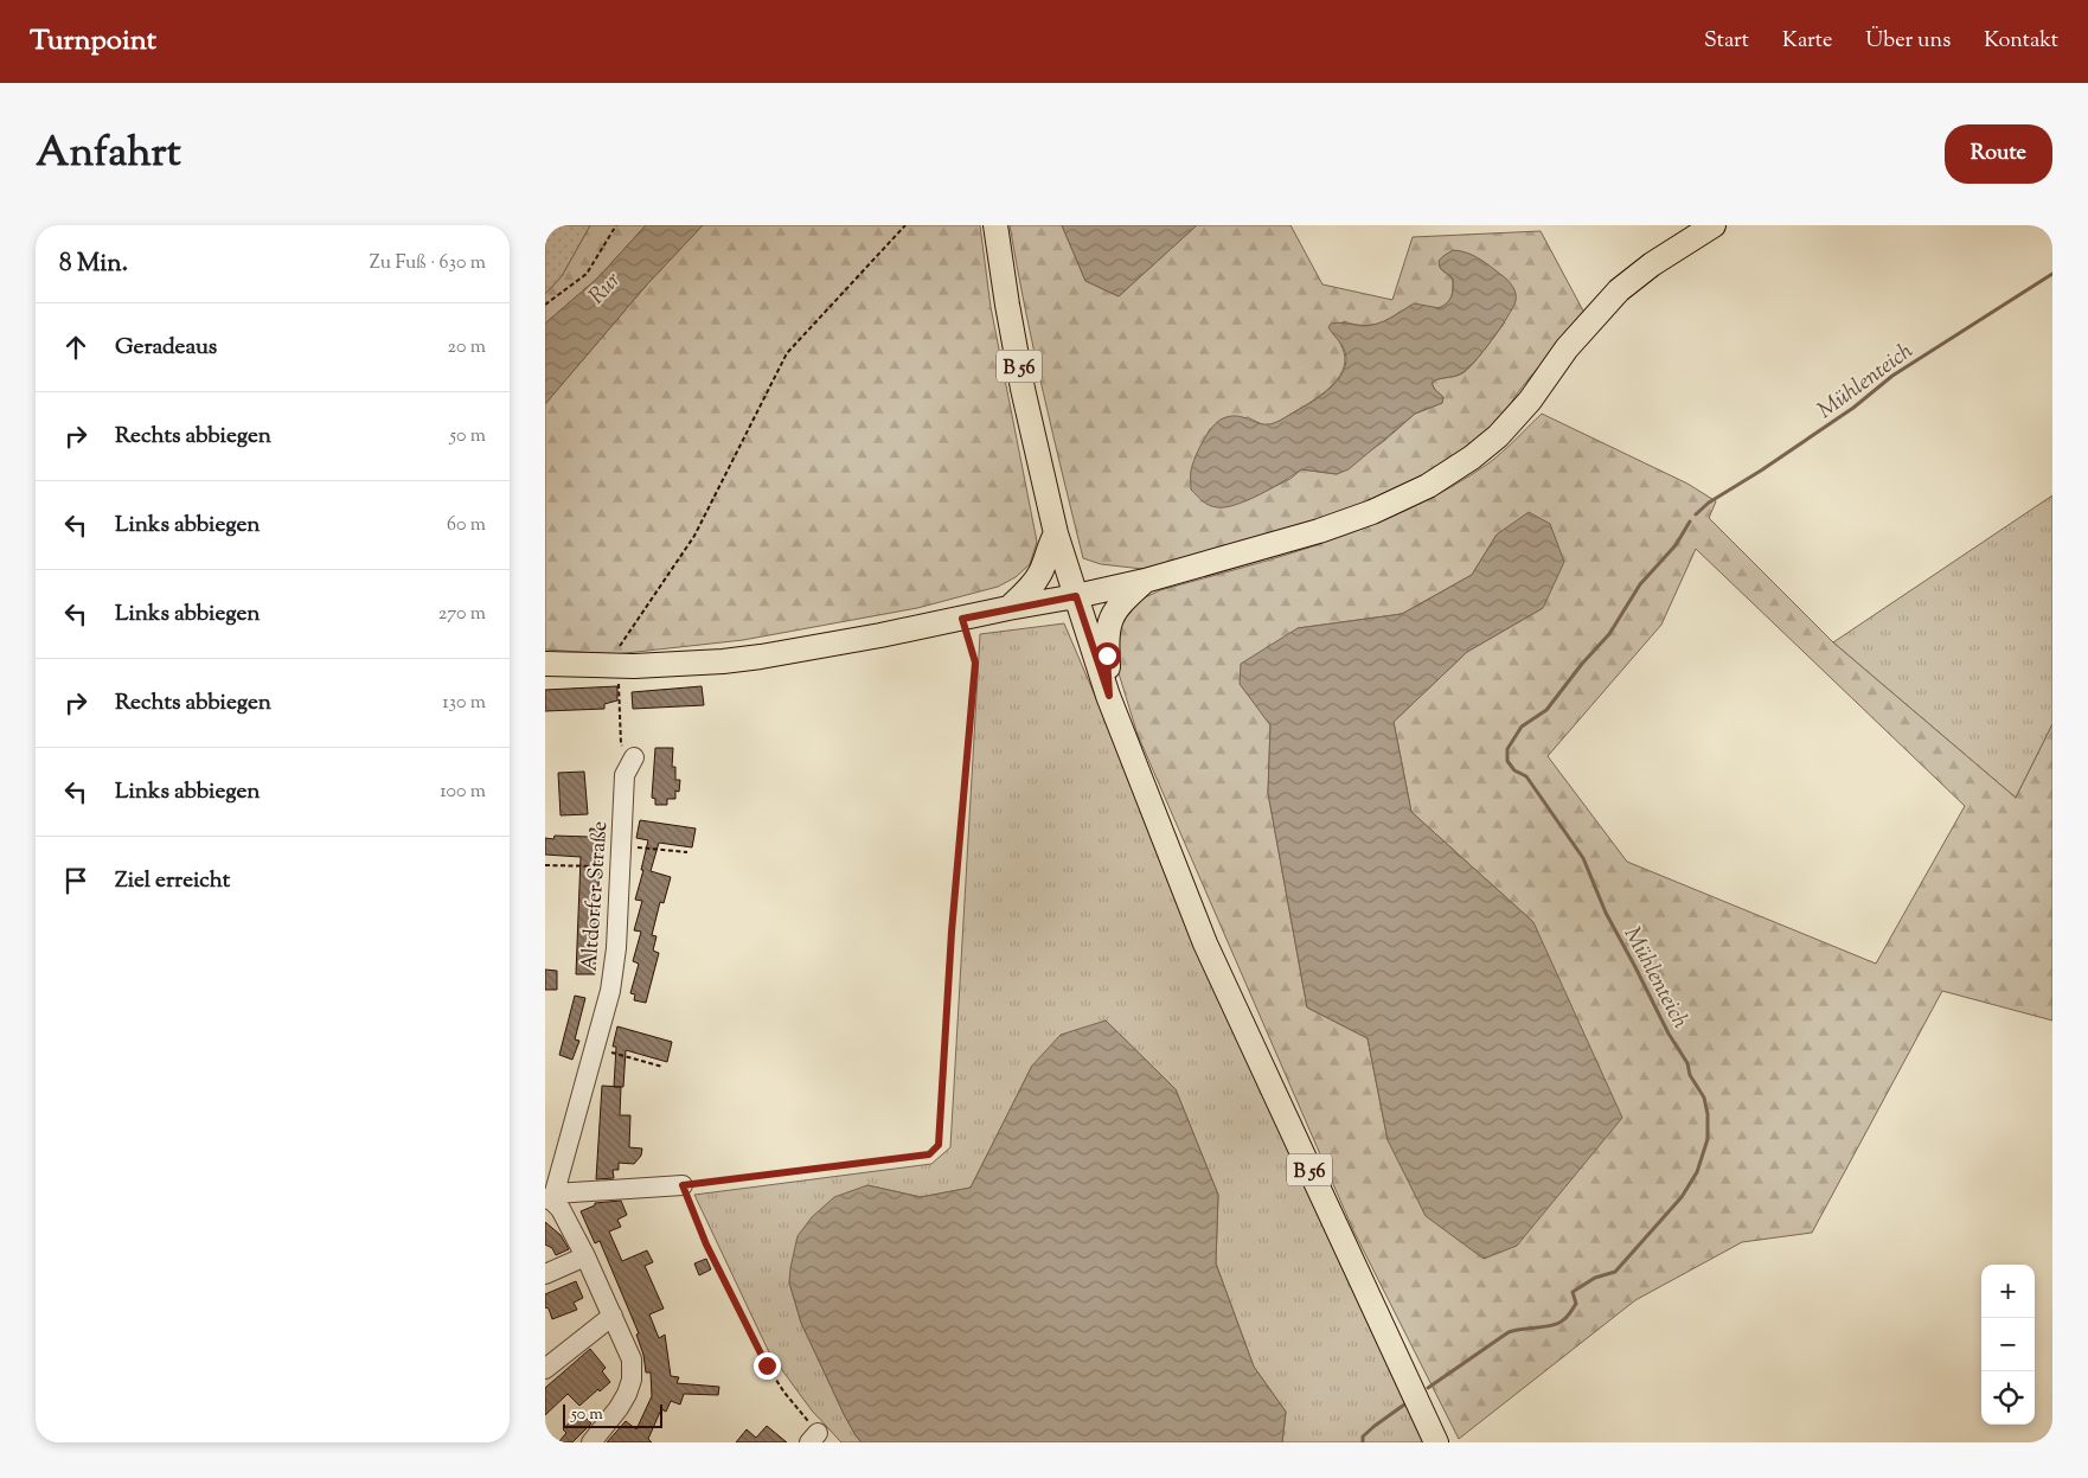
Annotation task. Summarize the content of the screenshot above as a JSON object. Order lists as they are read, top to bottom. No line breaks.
{"streets":{"main road":["B 56"],"street":["Altdorfer Straße"]},"water":["Rur","Mühlenteich"],"scale_bar":"50 m","page":{"header":"Turnpoint","nav":["Start","Karte","Über uns","Kontakt"],"title":"Anfahrt","buttons":"Route","heading":["8 Min.","Zu Fuß · 630 m"],"list":[["Geradeaus","20 m"],["Rechts abbiegen","50 m"],["Links abbiegen","60 m"],["Links abbiegen","270 m"],["Rechts abbiegen","130 m"],["Links abbiegen","100 m"],"Ziel erreicht"],"map_buttons":["+","−"],"scale":"50 m"}}
